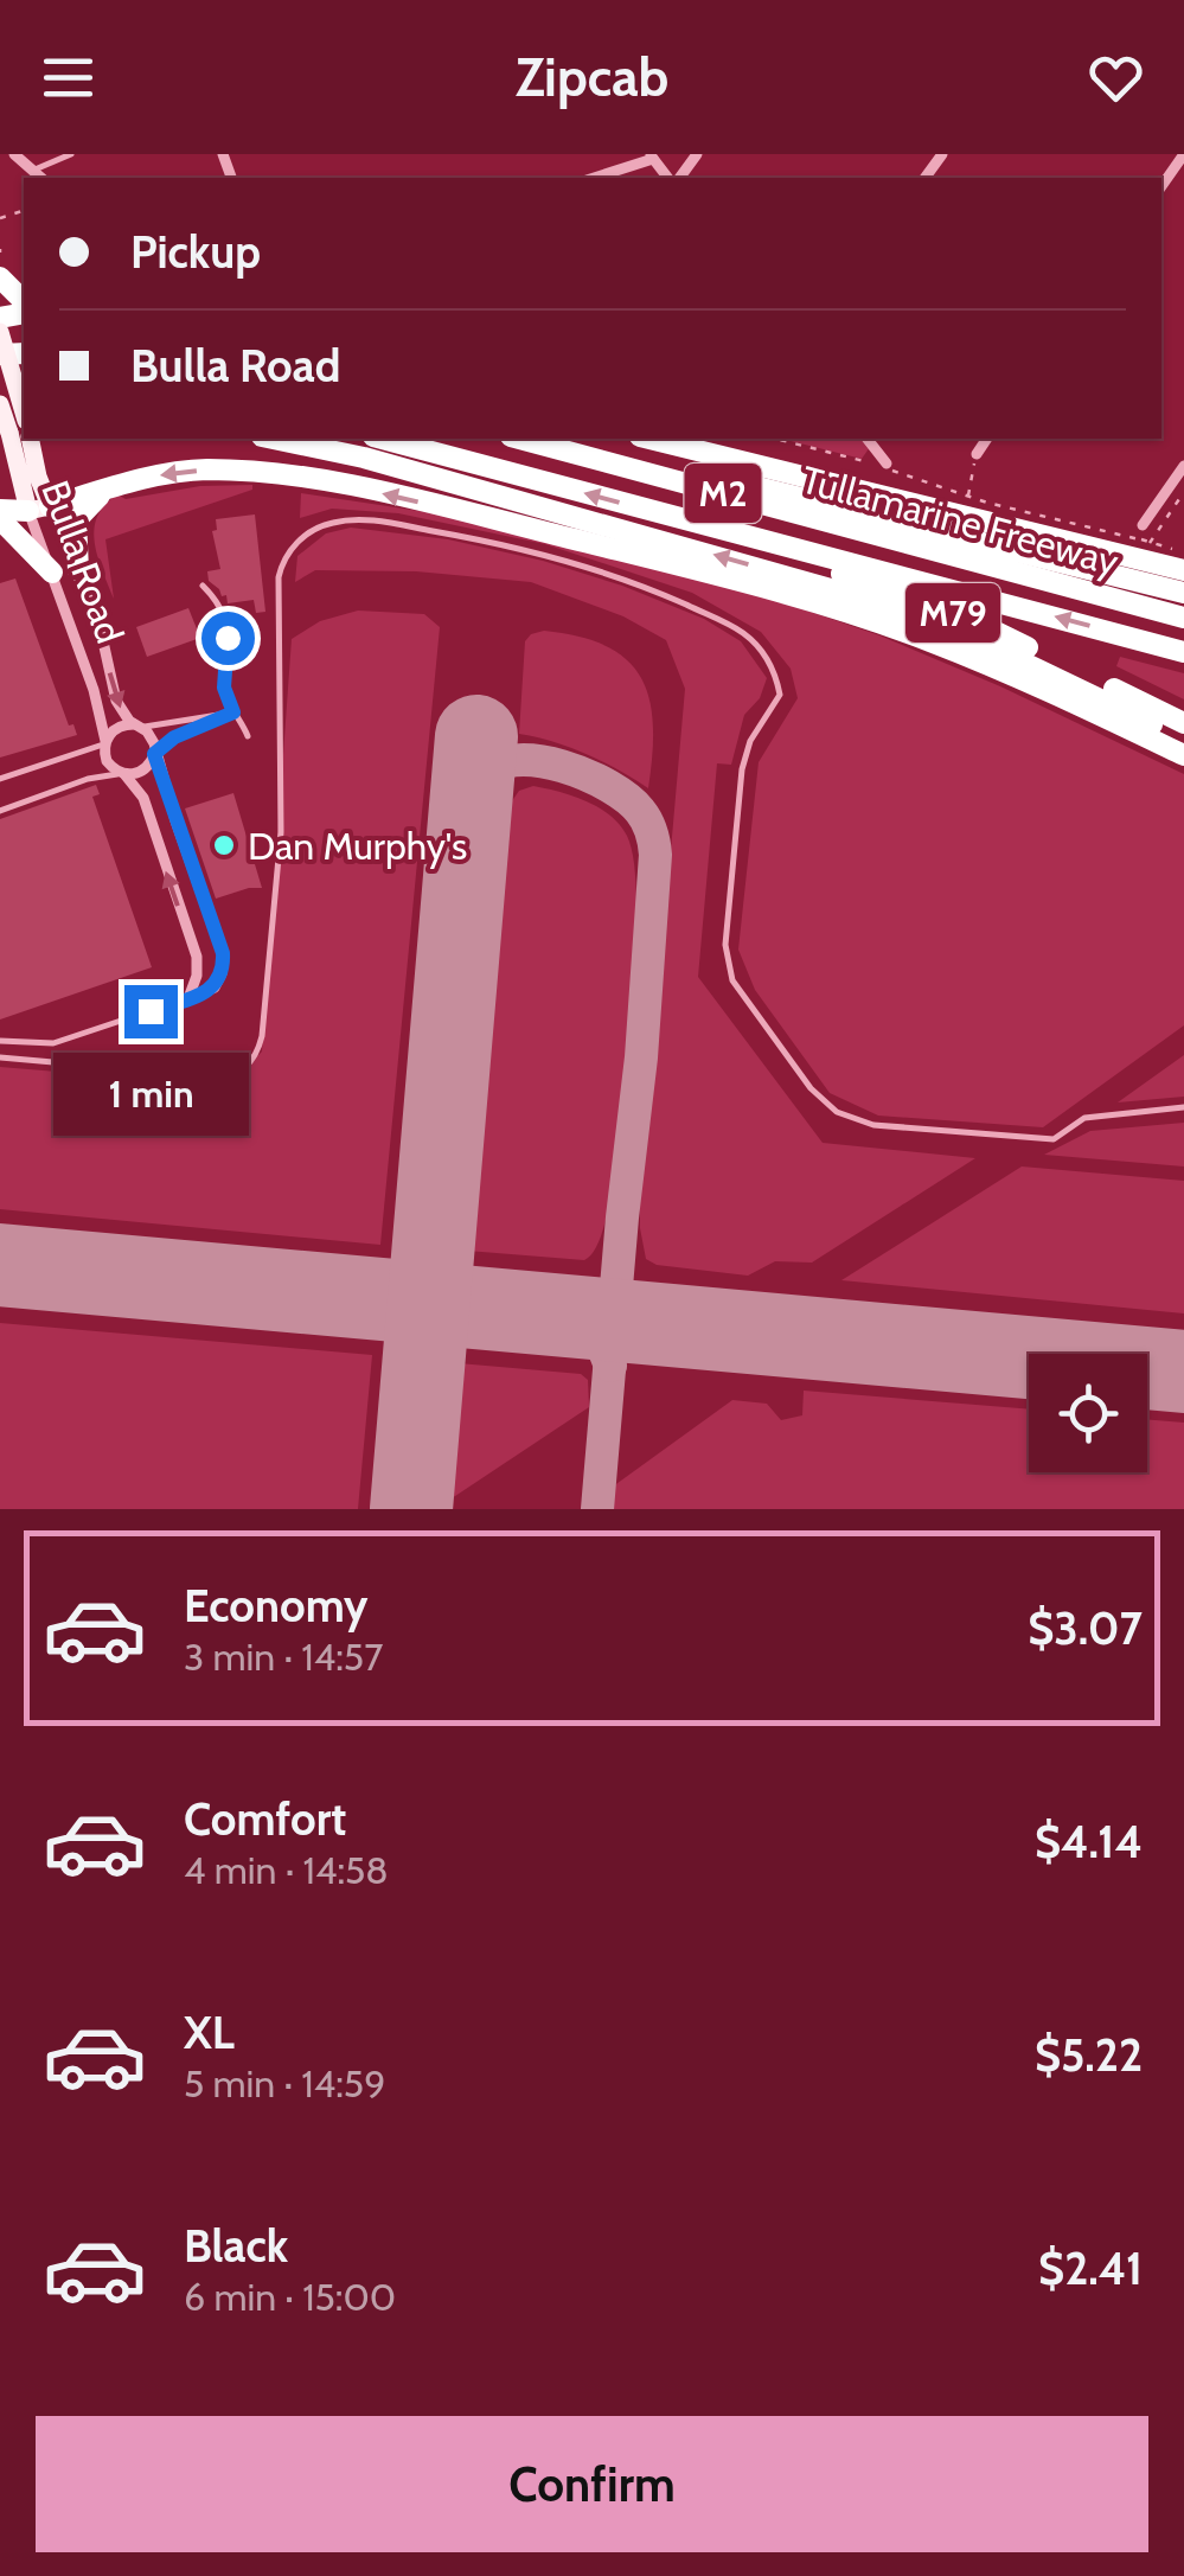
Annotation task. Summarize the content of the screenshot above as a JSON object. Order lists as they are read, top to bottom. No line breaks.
{"streets":{"highway":["M2","Tullamarine Freeway","M79"],"main road":["Bulla Road"]},"crossings":[["Tullamarine Freeway","M79"]],"places":["Dan Murphy's"],"page":{"header":"Zipcab","banner":["Pickup","Bulla Road"],"bubble":"1 min","list":[{"name":"Economy","note":"3 min · 14:57","value":"$3.07"},{"name":"Comfort","note":"4 min · 14:58","value":"$4.14"},{"name":"XL","note":"5 min · 14:59","value":"$5.22"},{"name":"Black","note":"6 min · 15:00","value":"$2.41"}],"buttons":"Confirm"}}
